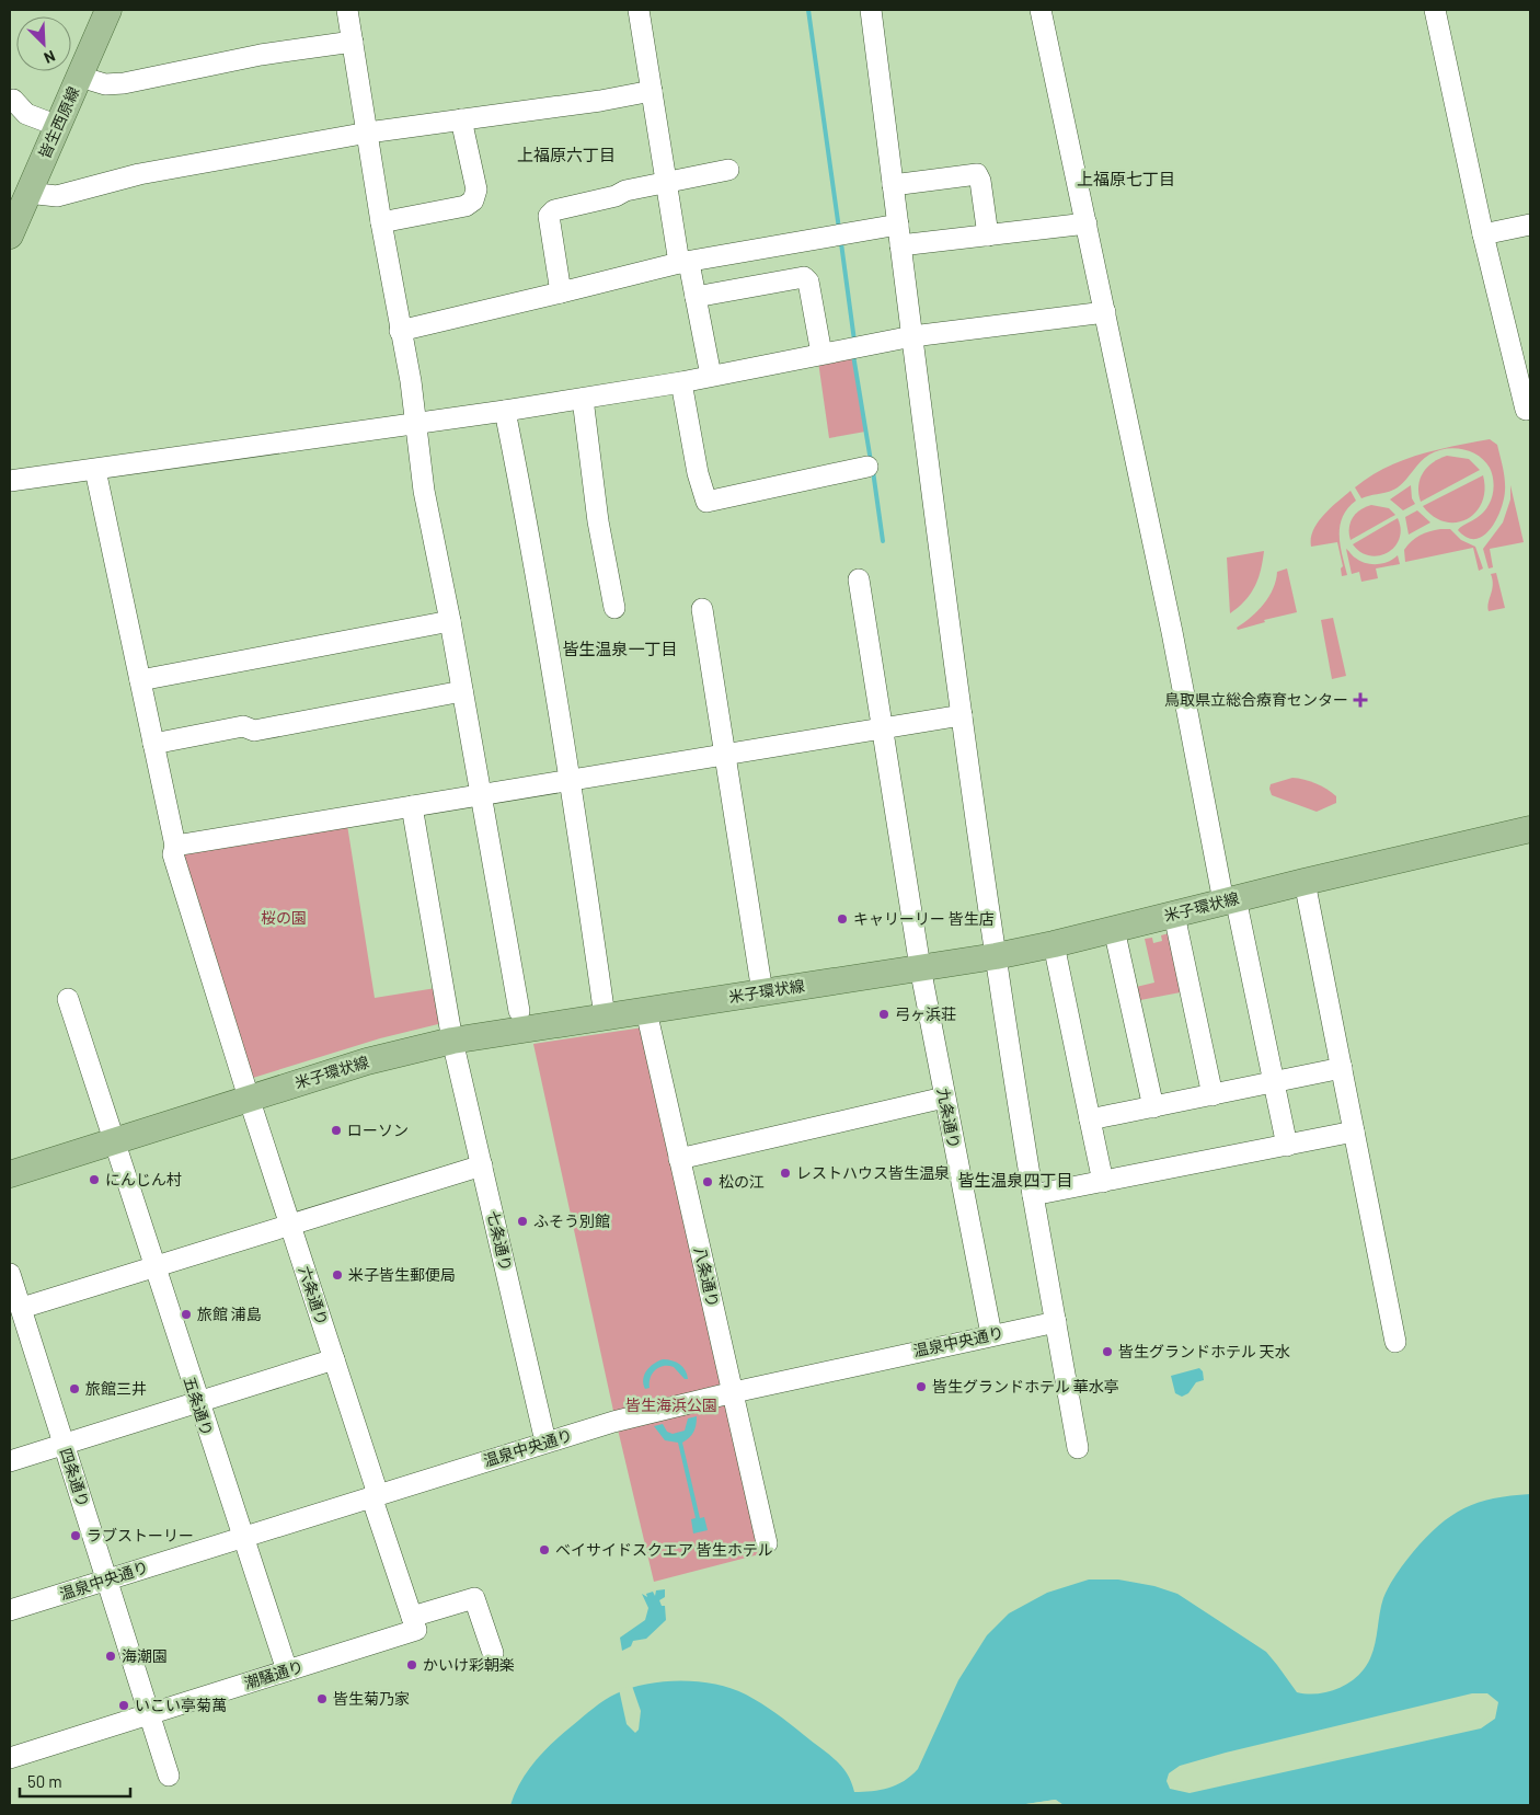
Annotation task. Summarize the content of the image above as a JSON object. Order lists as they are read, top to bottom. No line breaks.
{"streets":{"main road":["皆生西原線","米子環状線"],"street":["九条通り","七条通り","八条通り","六条通り","温泉中央通り","五条通り","四条通り","潮騒通り"]},"crossings":[["米子環状線","九条通り"],["米子環状線","七条通り"],["米子環状線","八条通り"],["米子環状線","六条通り"],["米子環状線","五条通り"],["九条通り","温泉中央通り"],["七条通り","温泉中央通り"],["八条通り","温泉中央通り"],["六条通り","温泉中央通り"],["六条通り","潮騒通り"],["温泉中央通り","五条通り"],["温泉中央通り","四条通り"],["五条通り","潮騒通り"],["四条通り","潮騒通り"]],"districts":["上福原六丁目","上福原七丁目","皆生温泉一丁目","皆生温泉四丁目"],"parks":["桜の園","皆生海浜公園"],"places":{"health":["鳥取県立総合療育センター"],"other":["キャリーリー 皆生店","弓ヶ浜荘","ローソン","レストハウス皆生温泉","にんじん村","松の江","ふそう別館","米子皆生郵便局","旅館 浦島","皆生グランドホテル 天水","皆生グランドホテル 華水亭","旅館三井","ラブストーリー","ベイサイドスクエア 皆生ホテル","海潮園","かいけ彩朝楽","皆生菊乃家","いこい亭菊萬"]},"scale_bar":"50 m","north":"bottom right"}
